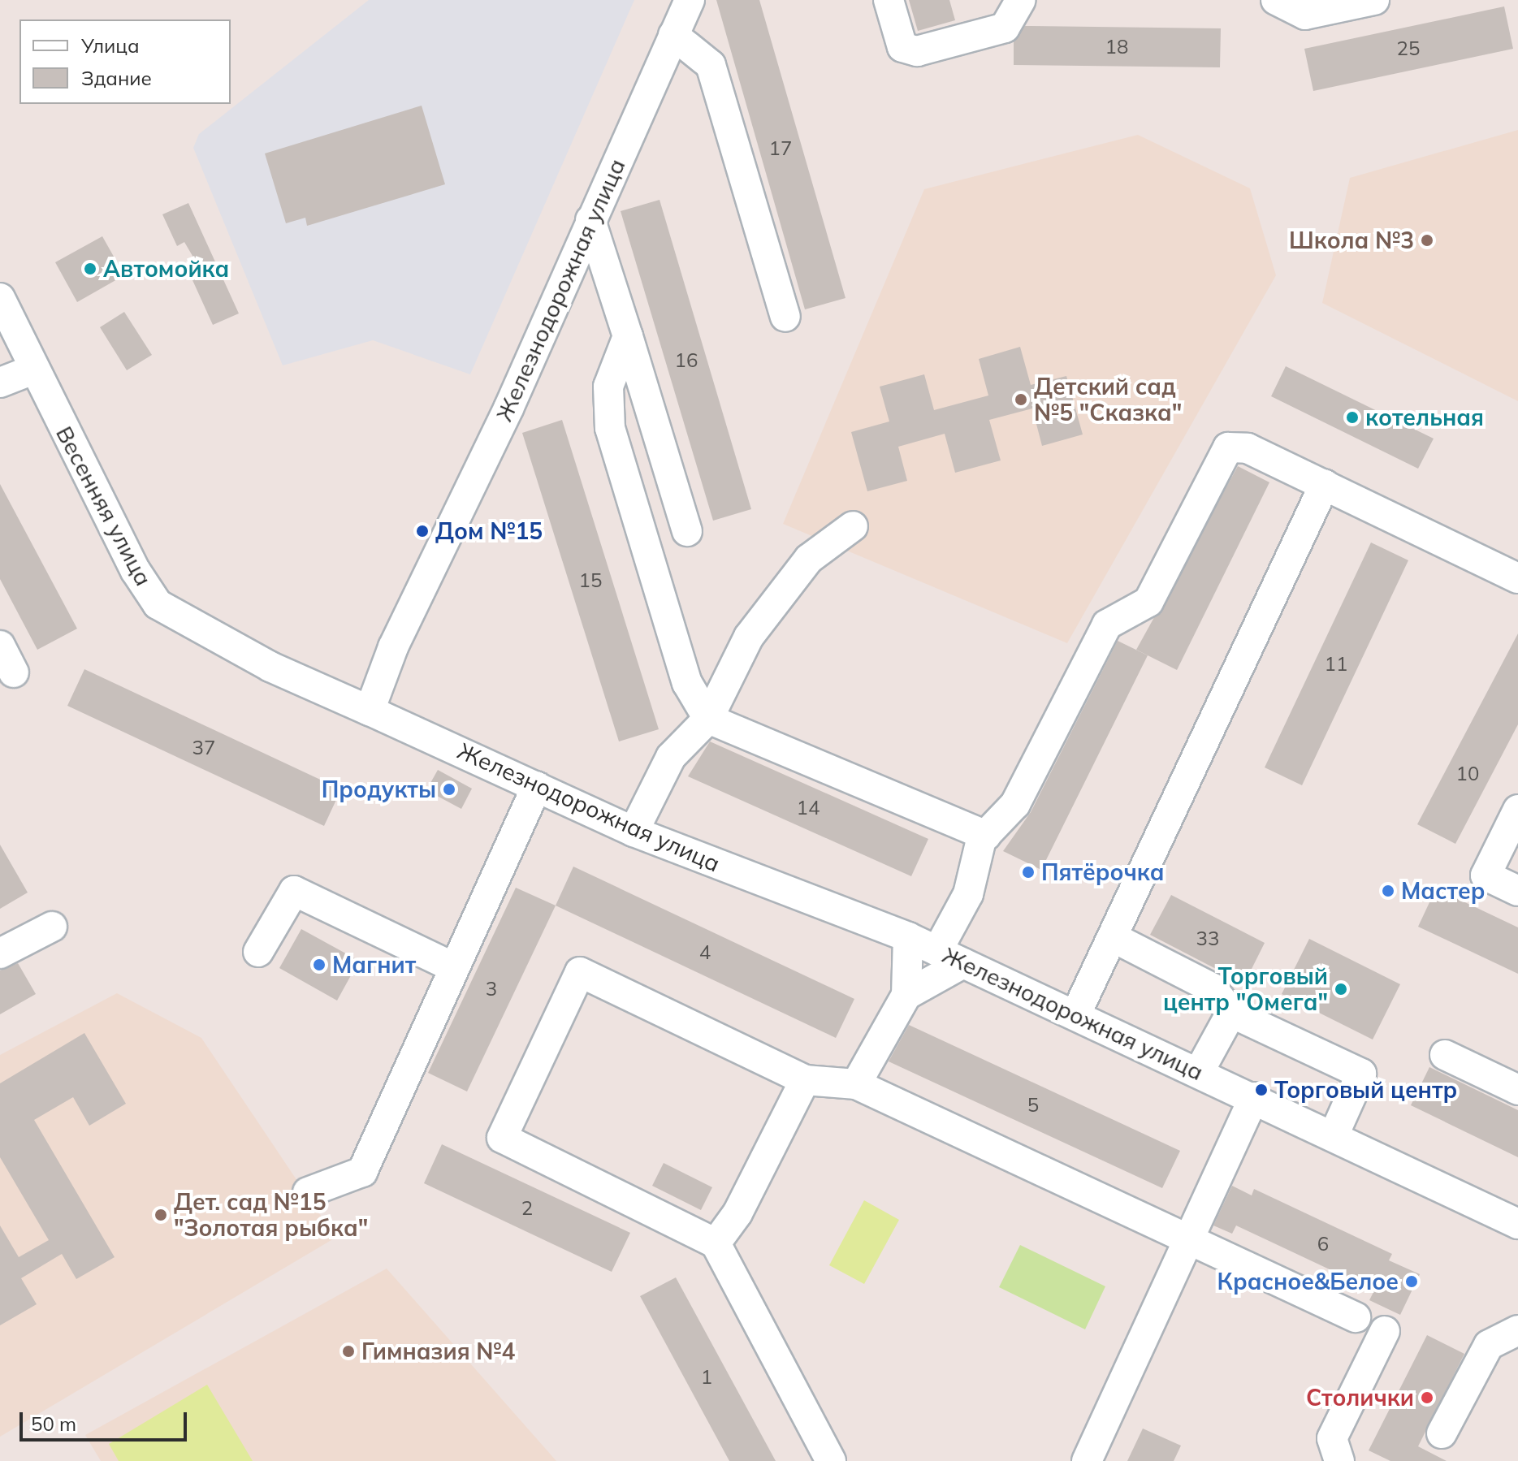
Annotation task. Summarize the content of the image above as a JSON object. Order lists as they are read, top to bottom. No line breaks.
{"streets":{"street":["Железнодорожная улица","Весенняя улица"]},"crossings":[["Железнодорожная улица","Весенняя улица"]],"places":["Школа №3","Автомойка","Детский сад №5 \"Сказка\"","котельная","Дом №15","Продукты","Пятёрочка","Мастер","Магнит","Торговый центр \"Омега\"","Торговый центр","Дет. сад №15 \"Золотая рыбка\"","Красное&Белое","Гимназия №4","Столички"],"house_numbers":["18","25","17","16","15","11","37","10","14","33","4","3","5","2","6","1"],"legend":["Улица","Здание"],"scale_bar":"50 m"}
